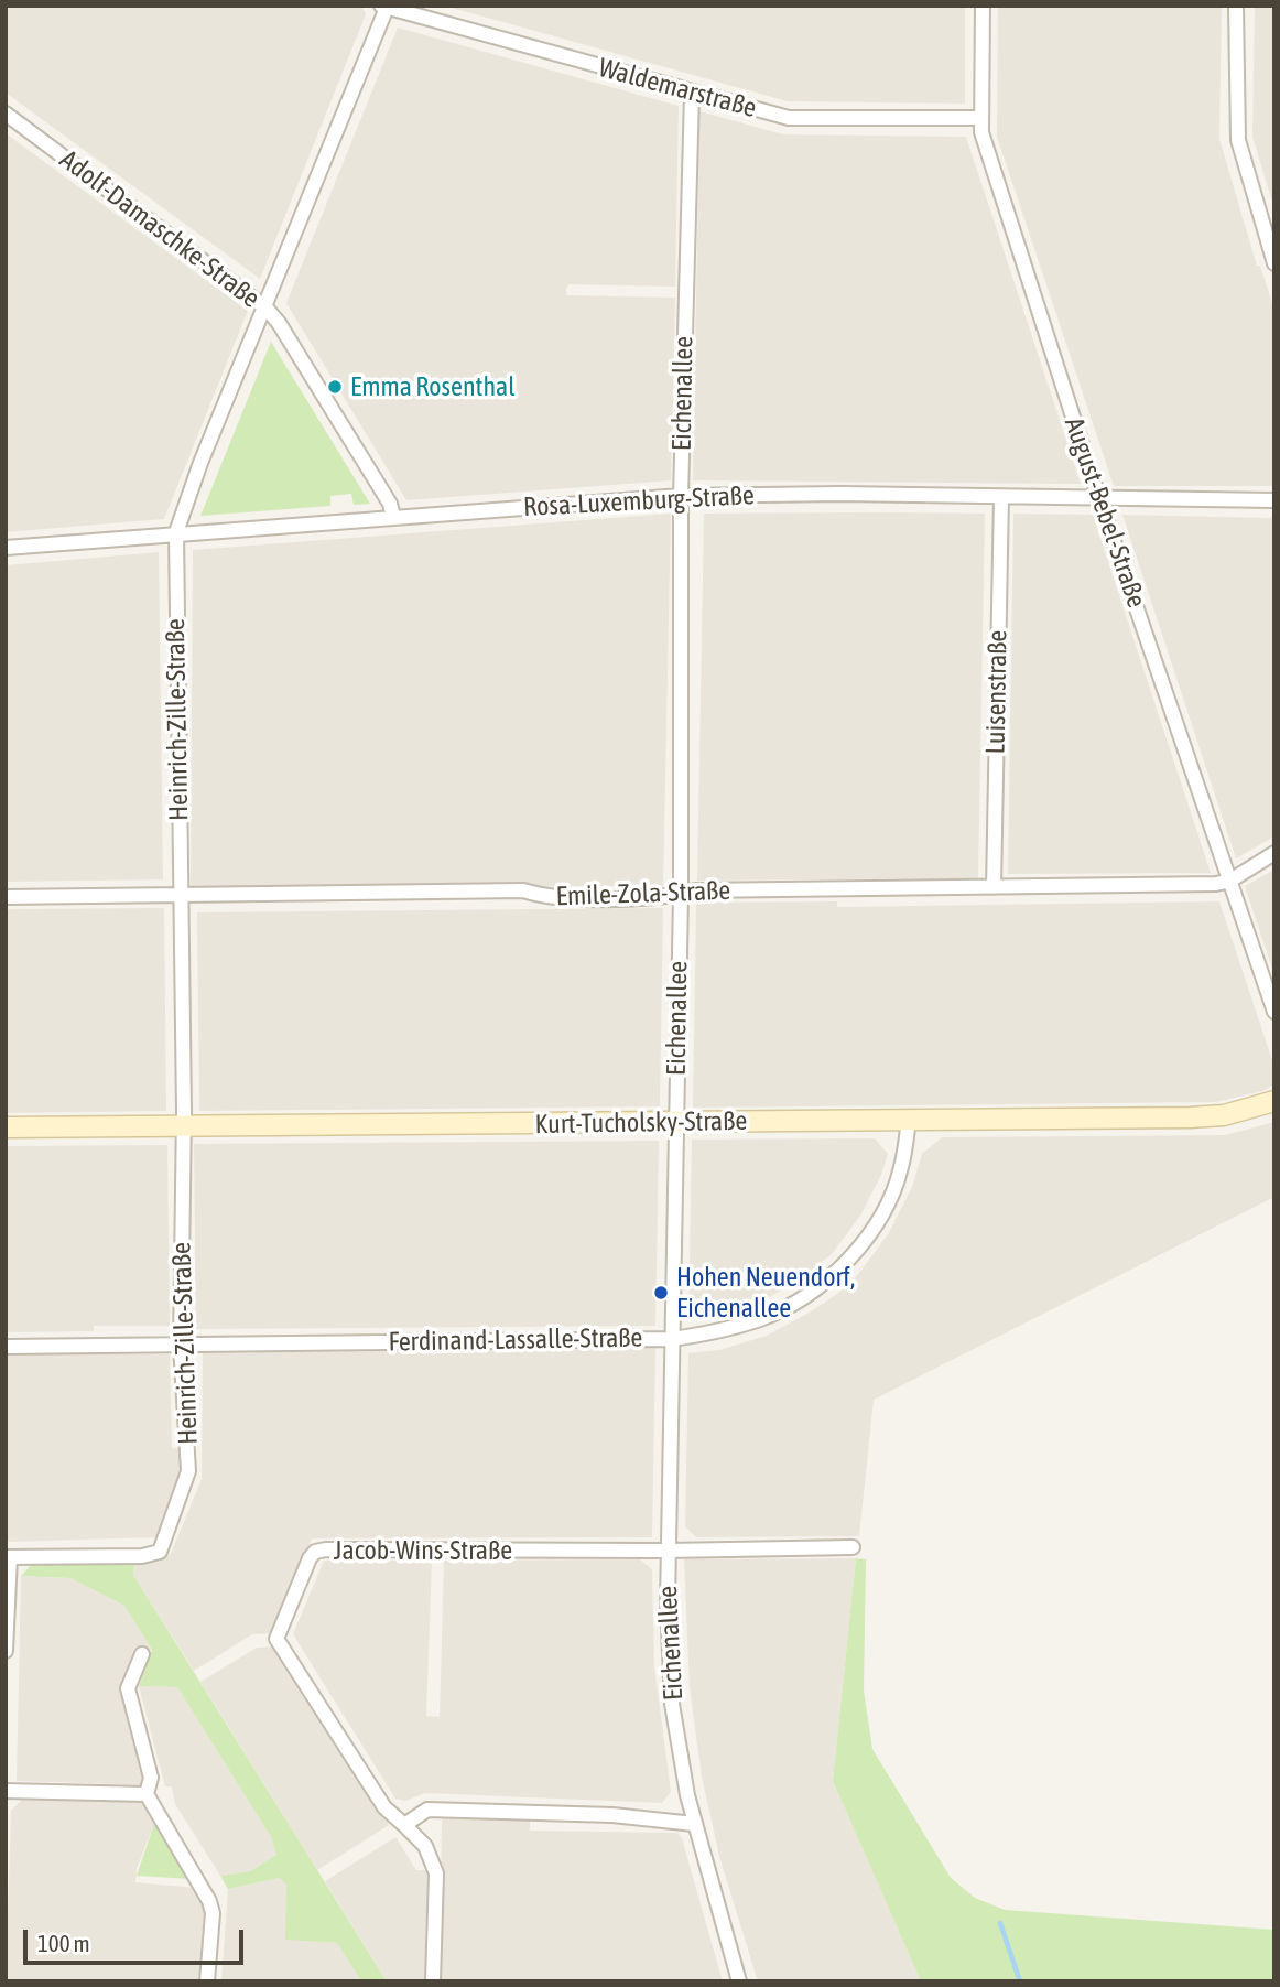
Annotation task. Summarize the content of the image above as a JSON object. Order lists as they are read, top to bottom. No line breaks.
{"streets":{"main road":["Kurt-Tucholsky-Straße"],"street":["Waldemarstraße","Adolf-Damaschke-Straße","Eichenallee","Rosa-Luxemburg-Straße","August-Bebel-Straße","Luisenstraße","Heinrich-Zille-Straße","Emile-Zola-Straße","Ferdinand-Lassalle-Straße","Jacob-Wins-Straße"]},"crossings":[["Waldemarstraße","Eichenallee"],["Waldemarstraße","August-Bebel-Straße"],["Waldemarstraße","Heinrich-Zille-Straße"],["Adolf-Damaschke-Straße","Rosa-Luxemburg-Straße"],["Adolf-Damaschke-Straße","Heinrich-Zille-Straße"],["Eichenallee","Rosa-Luxemburg-Straße"],["Eichenallee","Emile-Zola-Straße"],["Eichenallee","Kurt-Tucholsky-Straße"],["Eichenallee","Ferdinand-Lassalle-Straße"],["Eichenallee","Jacob-Wins-Straße"],["Rosa-Luxemburg-Straße","August-Bebel-Straße"],["Rosa-Luxemburg-Straße","Luisenstraße"],["Rosa-Luxemburg-Straße","Heinrich-Zille-Straße"],["August-Bebel-Straße","Emile-Zola-Straße"],["Luisenstraße","Emile-Zola-Straße"],["Heinrich-Zille-Straße","Emile-Zola-Straße"],["Heinrich-Zille-Straße","Kurt-Tucholsky-Straße"],["Heinrich-Zille-Straße","Ferdinand-Lassalle-Straße"],["Kurt-Tucholsky-Straße","Ferdinand-Lassalle-Straße"]],"places":["Emma Rosenthal","Hohen Neuendorf, Eichenallee"],"scale_bar":"100 m"}
